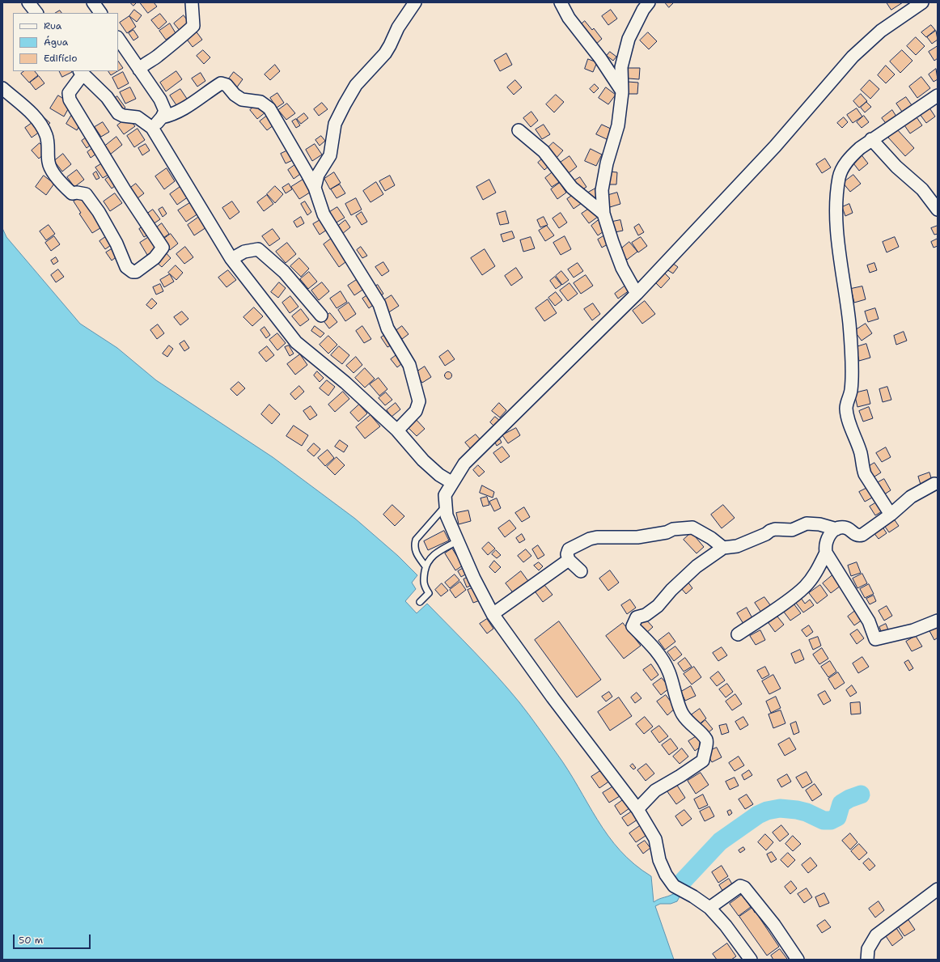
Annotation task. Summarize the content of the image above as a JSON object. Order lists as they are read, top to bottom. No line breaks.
{"legend":["Rua","Água","Edifício"],"scale_bar":"50 m"}
